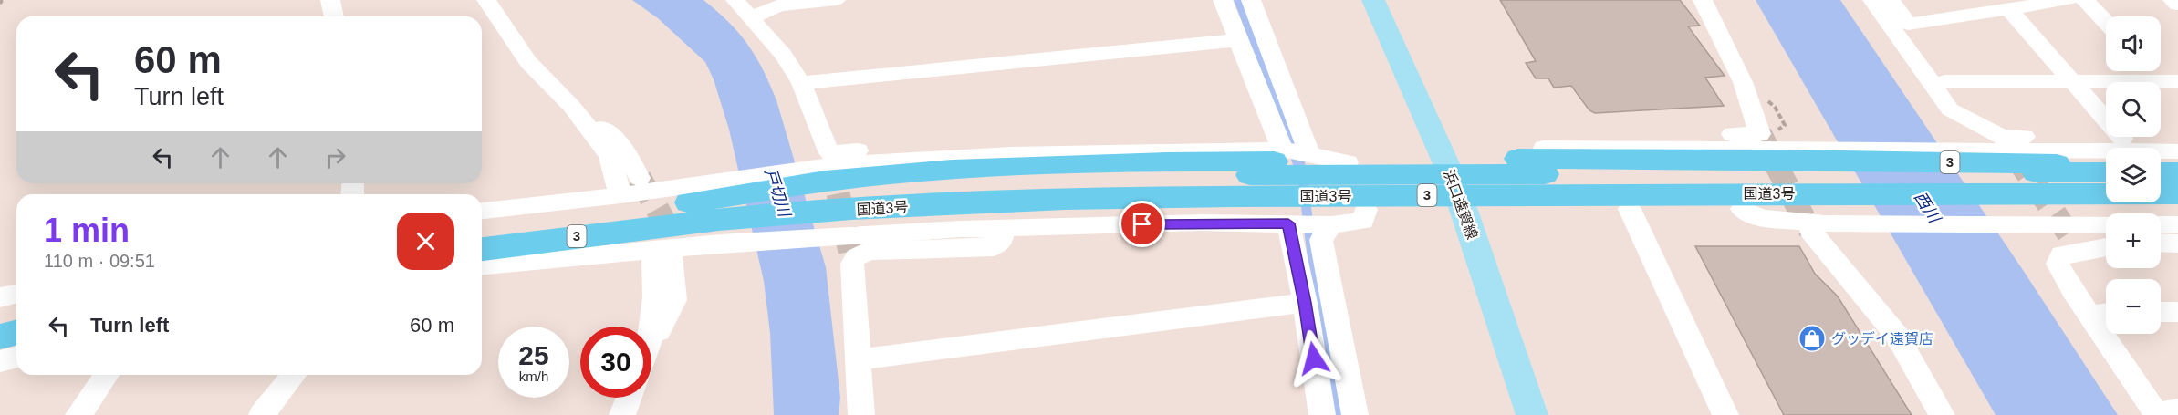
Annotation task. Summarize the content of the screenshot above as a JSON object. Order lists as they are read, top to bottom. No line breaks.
{"streets":{"highway":["3","国道3号"],"main road":["浜口遠賀線"]},"water":["戸切川","西川"],"places":{"shop":["グッデイ遠賀店"]},"page":{"map_buttons":["+","−"],"turn":["60 m","Turn left"],"heading":["1 min","110 m · 09:51"],"list":[{"name":"Turn left","value":"60 m"}],"speed":"25 km/h","limit":"30"}}
